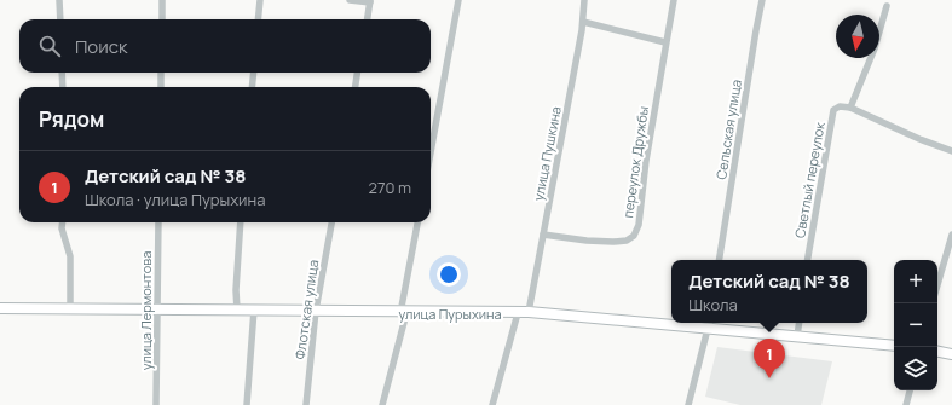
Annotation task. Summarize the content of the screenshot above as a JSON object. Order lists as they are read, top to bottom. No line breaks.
{"streets":{"street":["Сельская улица","улица Пушкина","переулок Дружбы","Светлый переулок","Флотская улица","улица Лермонтова","улица Пурыхина"]},"crossings":[["улица Пушкина","переулок Дружбы"],["улица Пушкина","улица Пурыхина"],["Флотская улица","улица Пурыхина"],["улица Лермонтова","улица Пурыхина"]],"north":"bottom","page":{"search":"Поиск","heading":"Рядом","list":[{"mark":"1","name":"Детский сад № 38","note":"Школа · улица Пурыхина","value":"270 m"}],"map_buttons":["+","−"],"popup":["Детский сад № 38","Школа"],"pins":"1"}}
